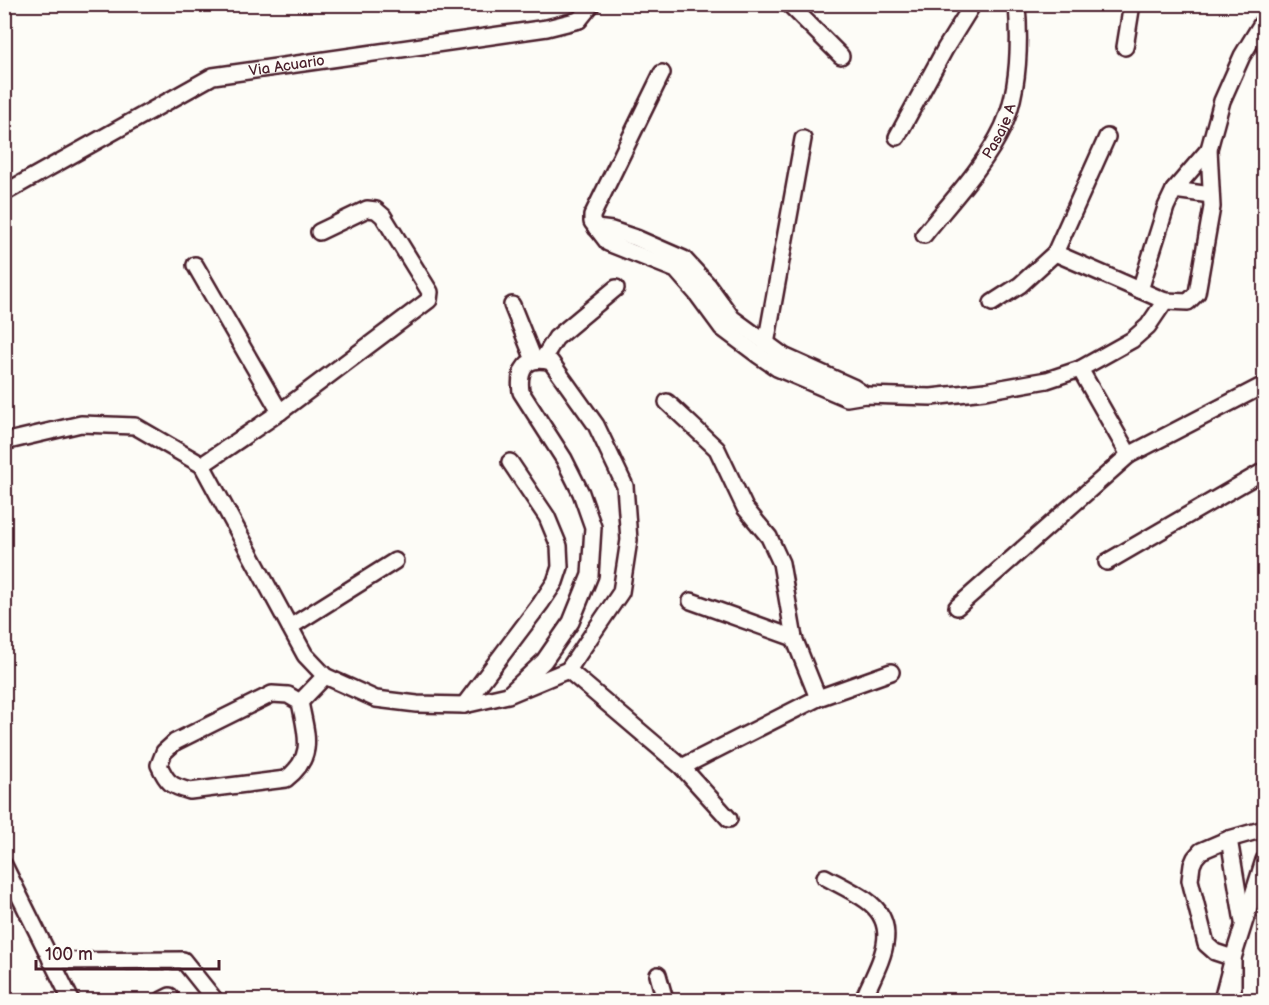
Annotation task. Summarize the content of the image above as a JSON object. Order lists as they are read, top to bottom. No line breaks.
{"streets":{"street":["Via Acuario","Pasaje A"]},"scale_bar":"100 m"}
